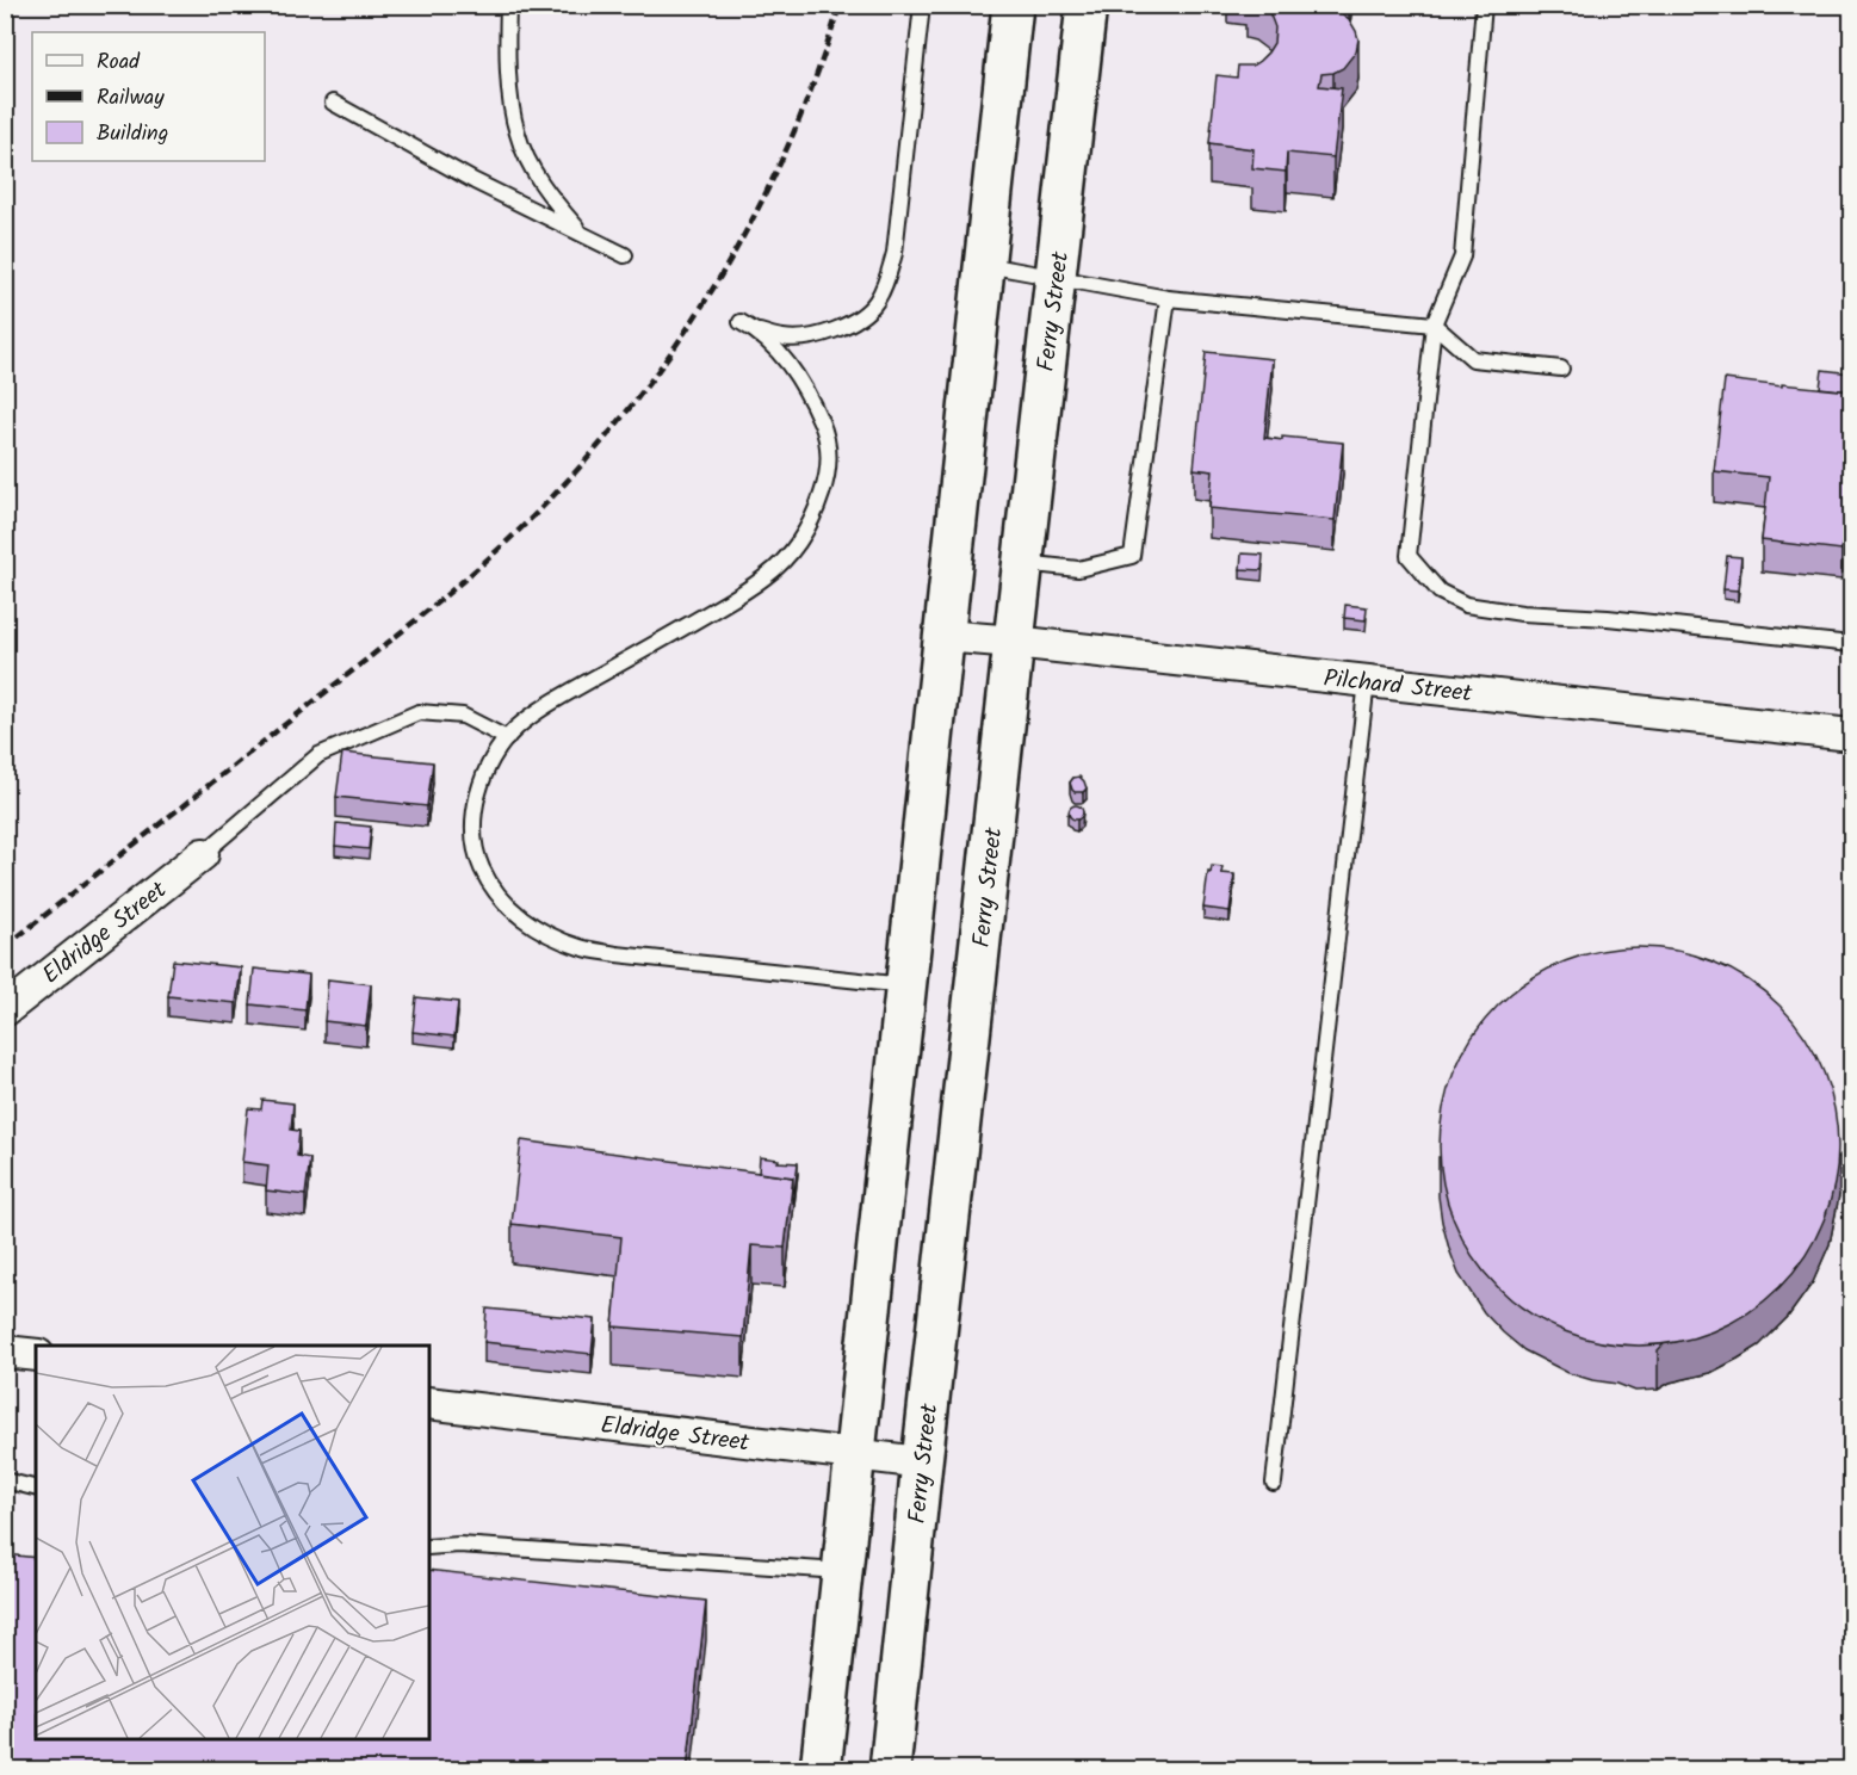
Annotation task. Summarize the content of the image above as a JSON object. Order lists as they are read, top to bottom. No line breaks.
{"streets":{"main road":["Ferry Street"],"street":["Pilchard Street","Eldridge Street"]},"crossings":[["Ferry Street","Pilchard Street"],["Ferry Street","Eldridge Street"]],"legend":["Road","Railway","Building"]}
